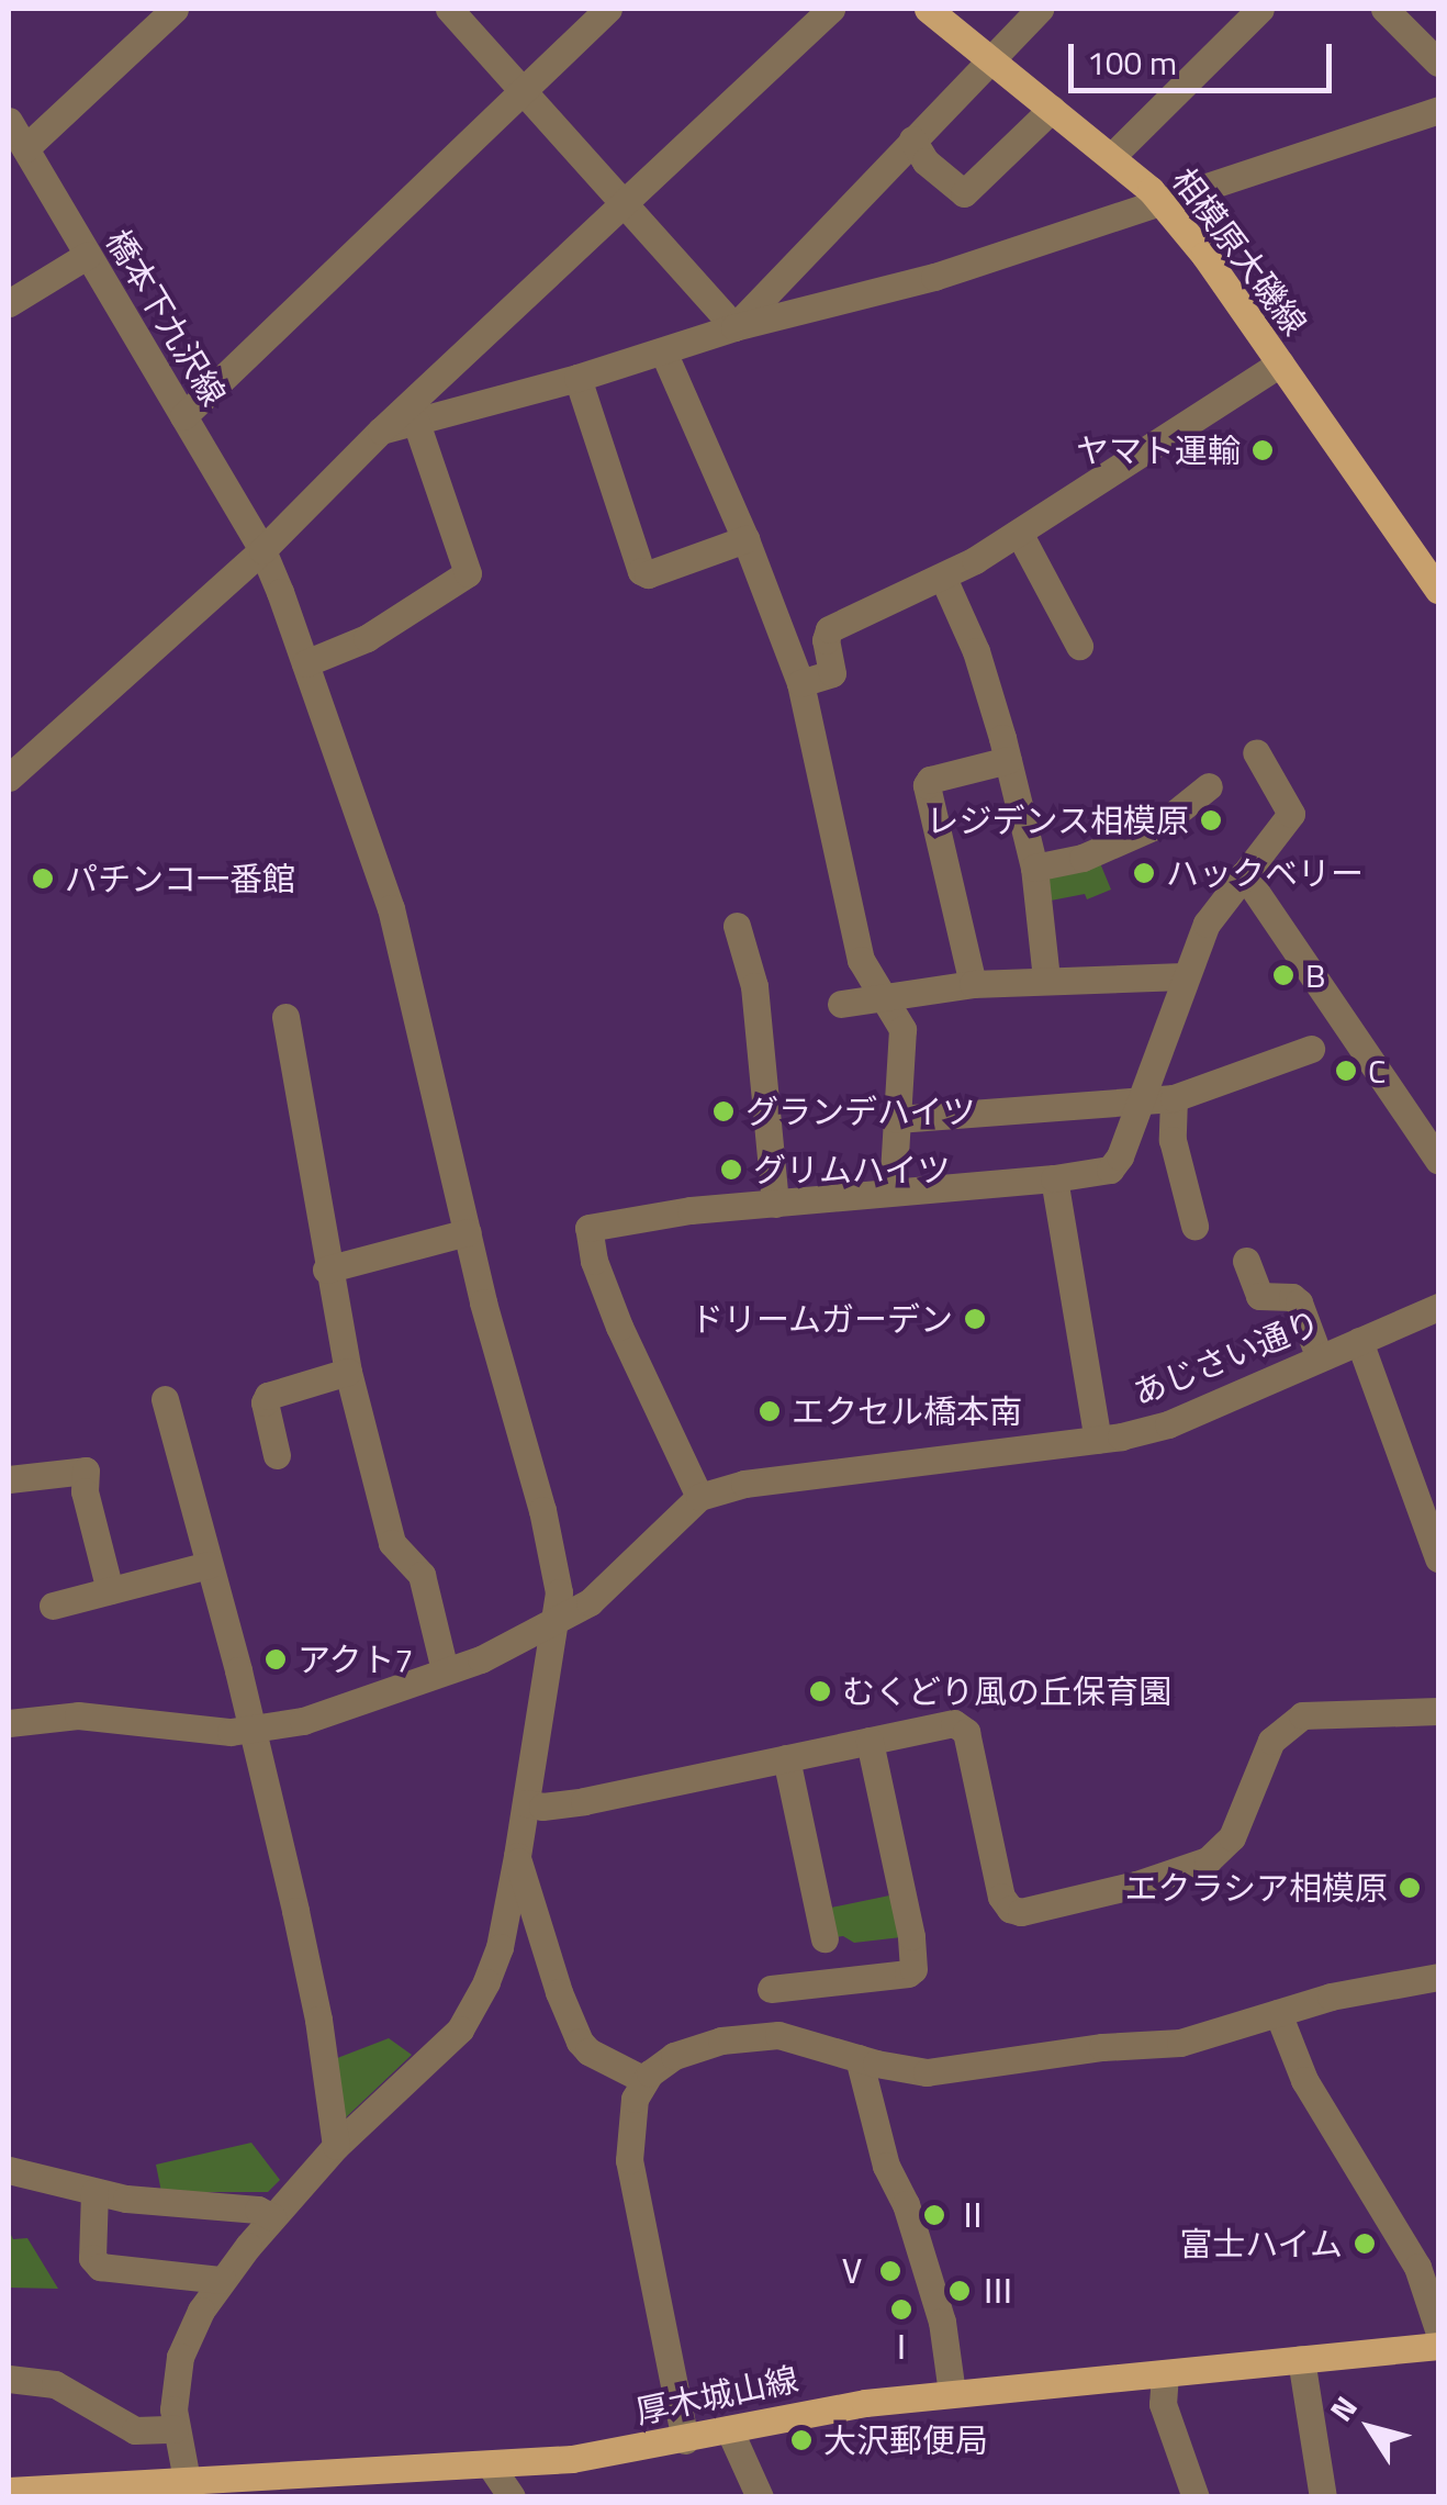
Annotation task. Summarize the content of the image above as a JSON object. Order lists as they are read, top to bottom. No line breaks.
{"streets":{"main road":["相模原大磯線","厚木城山線"],"street":["橋本下九沢線","あじさい通り"]},"crossings":[["橋本下九沢線","厚木城山線"]],"places":["ヤマト運輸","レジデンス相模原","ハックベリー","パチンコ一番館","B","C","グランデハイツ","グリムハイツ","ドリームガーデン","エクセル橋本南","アクト7","むくどり風の丘保育園","エクラシア相模原","Ⅱ","富士ハイム","Ⅴ","Ⅲ","Ⅰ","大沢郵便局"],"scale_bar":"100 m","north":"top left"}
